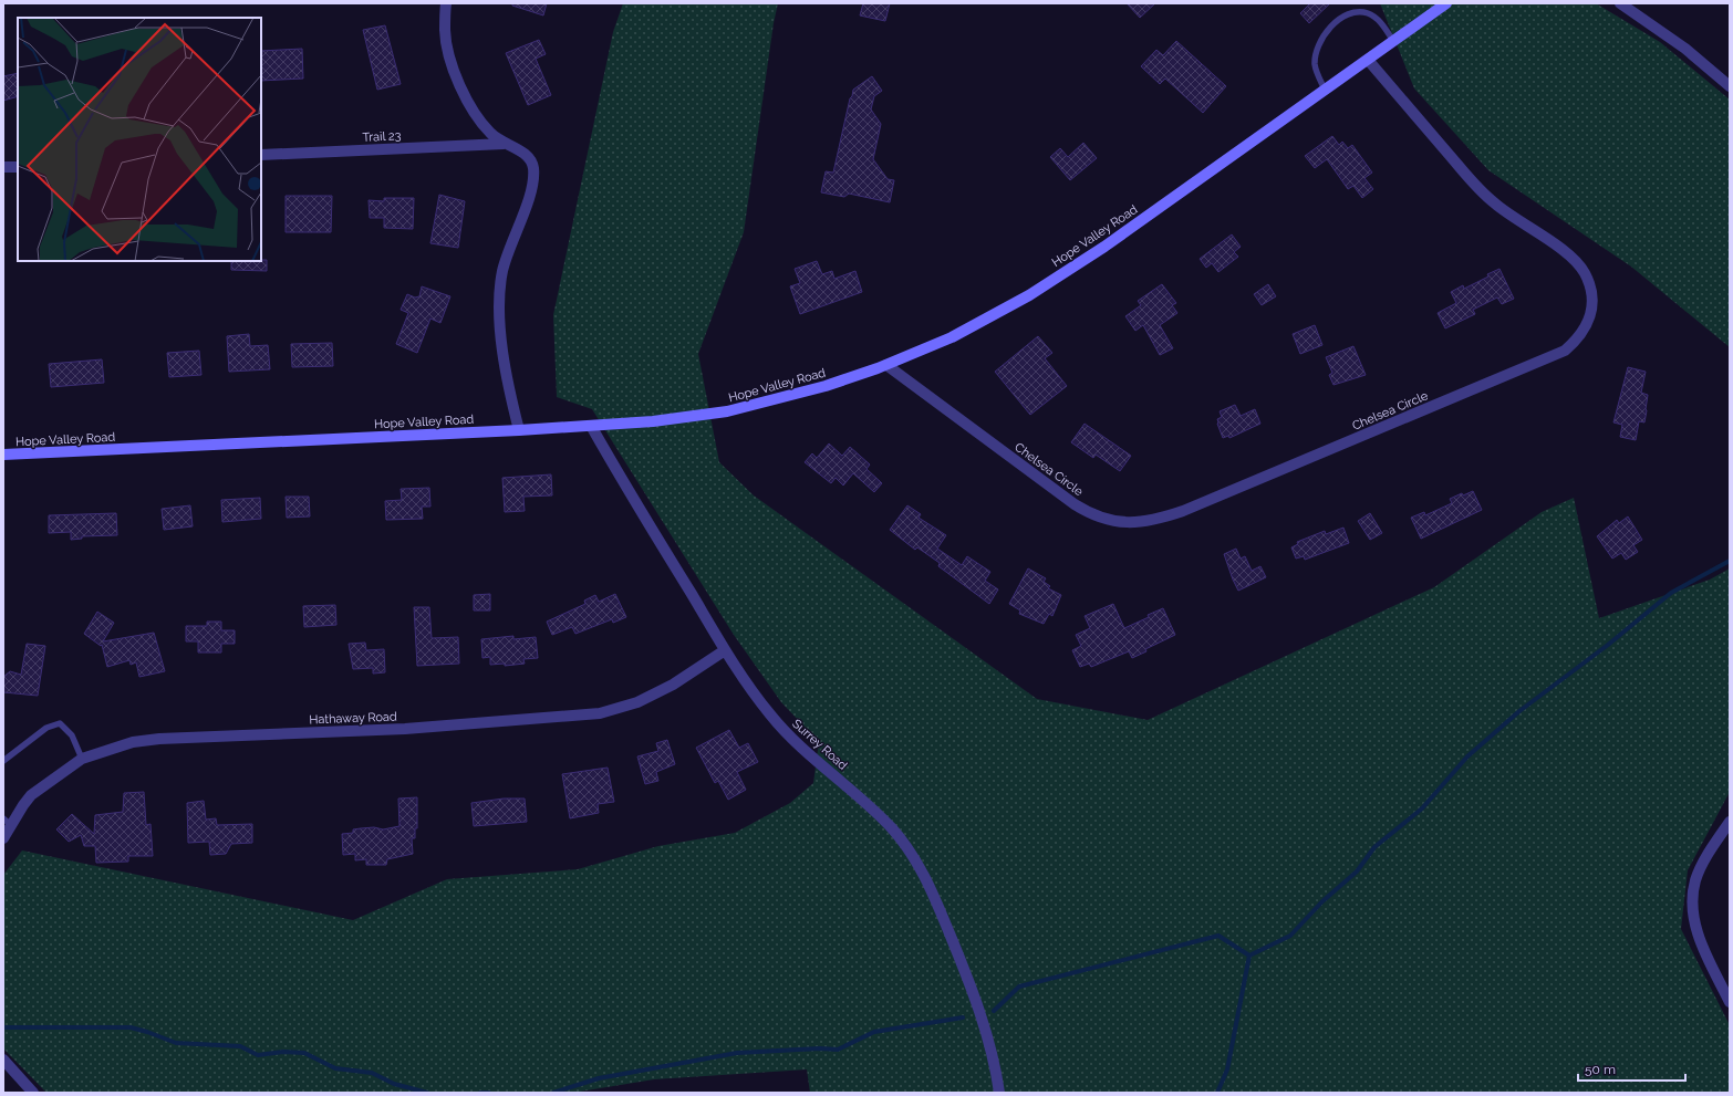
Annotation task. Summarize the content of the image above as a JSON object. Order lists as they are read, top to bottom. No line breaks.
{"streets":{"main road":["Hope Valley Road"],"street":["Trail 23","Chelsea Circle","Hathaway Road","Surrey Road"]},"crossings":[["Hope Valley Road","Chelsea Circle"],["Hope Valley Road","Surrey Road"],["Hathaway Road","Surrey Road"]],"scale_bar":"50 m"}
